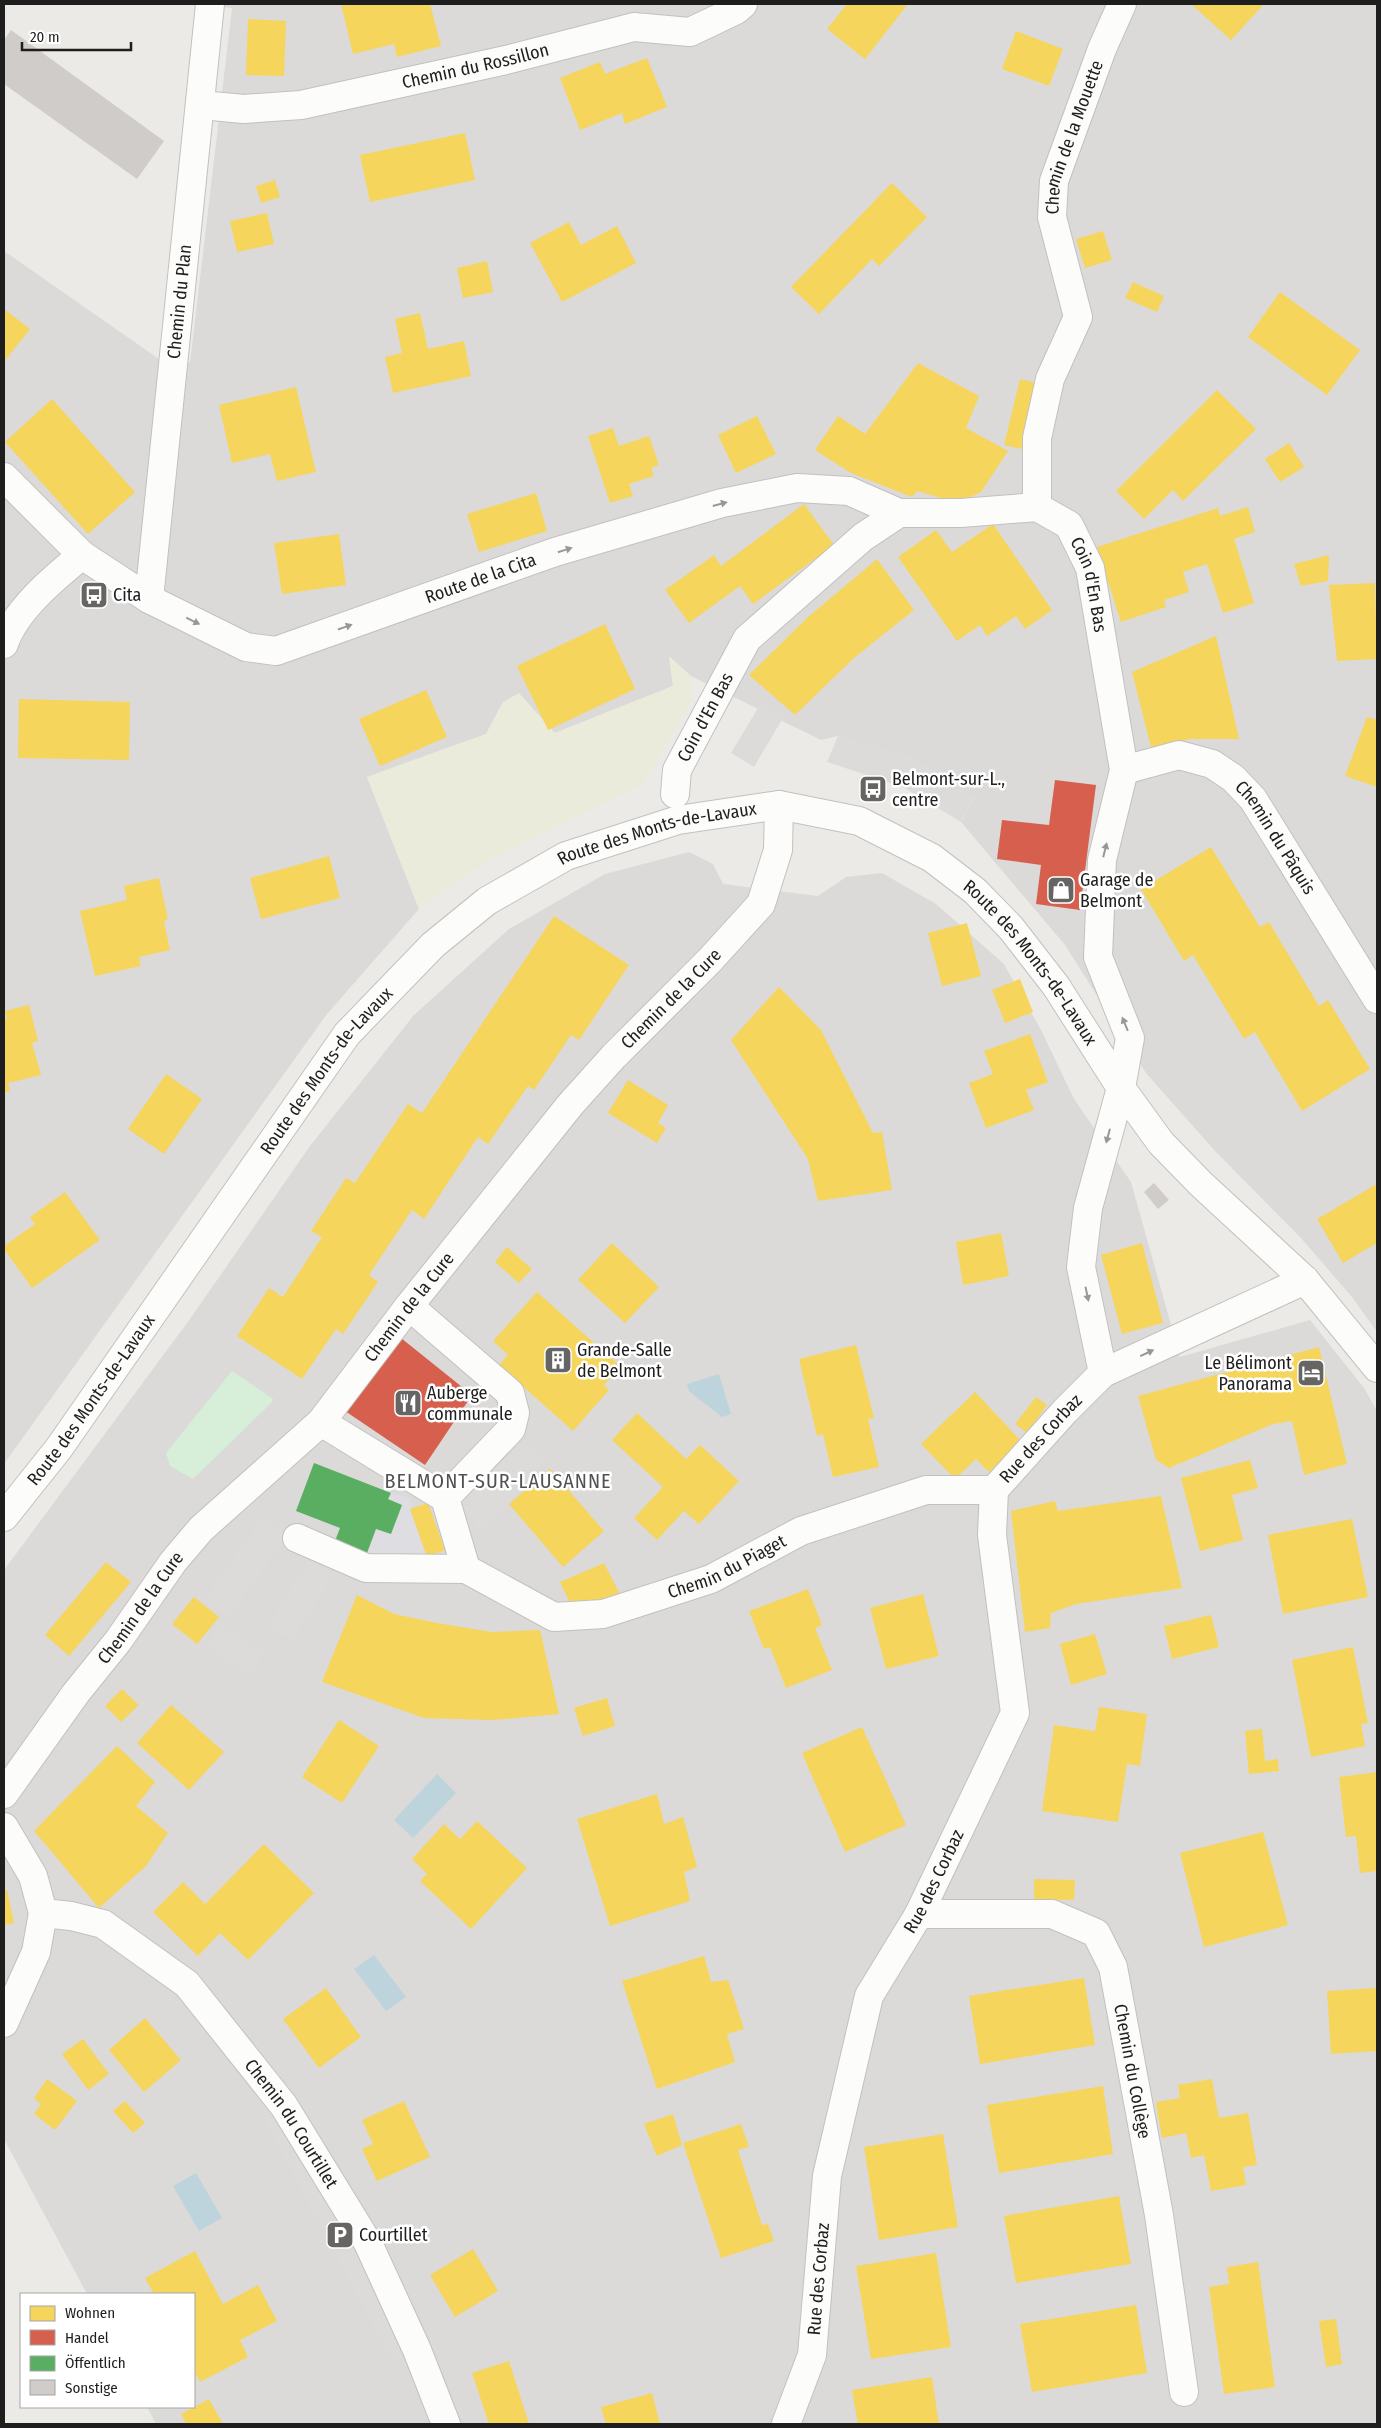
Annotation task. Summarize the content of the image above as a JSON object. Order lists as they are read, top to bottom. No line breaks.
{"streets":{"street":["Chemin du Rossillon","Chemin de la Mouette","Chemin du Plan","Route de la Cita","Coin d'En Bas","Route des Monts-de-Lavaux","Chemin du Pâquis","Chemin de la Cure","Rue des Corbaz","Chemin du Piaget","Chemin du Collège","Chemin du Courtillet"]},"crossings":[["Chemin du Rossillon","Chemin du Plan"],["Chemin de la Mouette","Coin d'En Bas"],["Chemin du Plan","Route de la Cita"],["Route de la Cita","Coin d'En Bas"],["Coin d'En Bas","Route des Monts-de-Lavaux"],["Coin d'En Bas","Chemin du Pâquis"],["Route des Monts-de-Lavaux","Chemin de la Cure"],["Route des Monts-de-Lavaux","Rue des Corbaz"],["Rue des Corbaz","Chemin du Piaget"],["Rue des Corbaz","Chemin du Collège"]],"one_way":["Route de la Cita"],"districts":["BELMONT-SUR-LAUSANNE"],"places":{"bus stop":["Cita","Belmont-sur-L., centre"],"shop":["Garage de Belmont"],"building":["Grande-Salle de Belmont"],"hotel":["Le Bélimont Panorama"],"restaurant":["Auberge communale"],"parking":["Courtillet"]},"legend":["Wohnen","Handel","Öffentlich","Sonstige"],"scale_bar":"20 m"}
